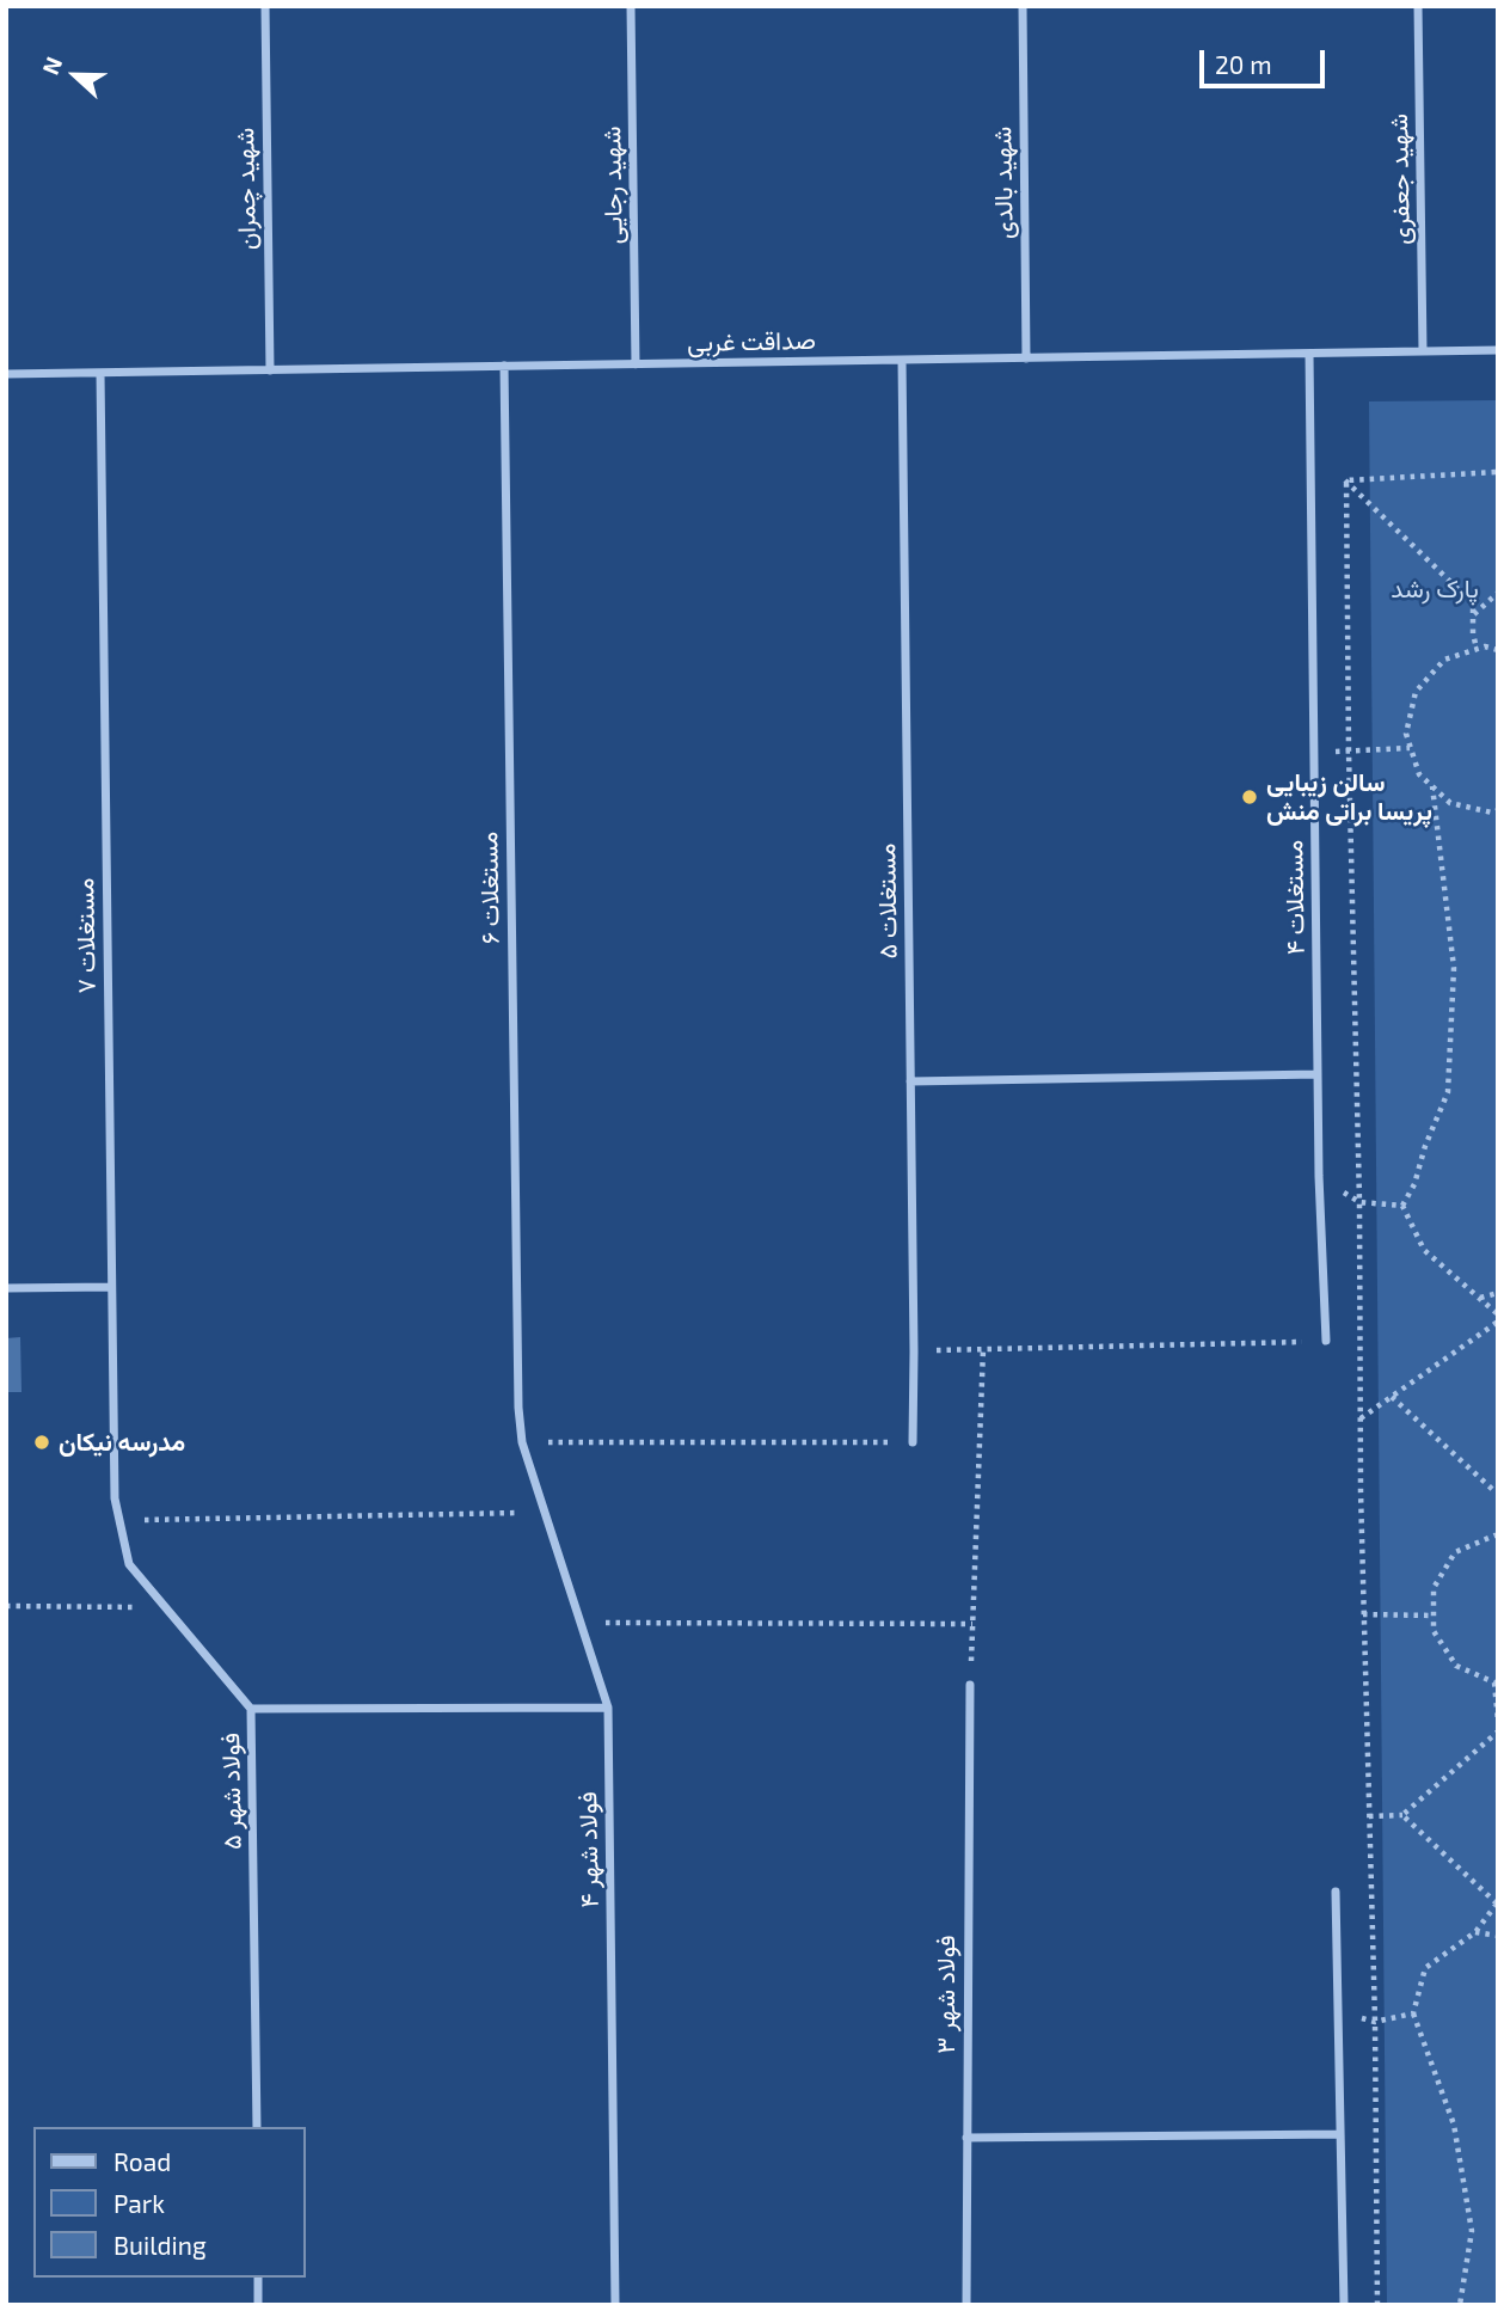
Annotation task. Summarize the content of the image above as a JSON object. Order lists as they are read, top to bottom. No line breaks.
{"streets":{"street":["شهید جعفری","شهید بالدی","شهید رجایی","شهید چمران","صداقت غربی","مستغلات ۶","مستغلات ۴","مستغلات ۵","مستغلات ۷","فولاد شهر ۵","فولاد شهر ۴","فولاد شهر ۳"]},"crossings":[["شهید جعفری","صداقت غربی"],["شهید بالدی","صداقت غربی"],["شهید رجایی","صداقت غربی"],["شهید چمران","صداقت غربی"],["صداقت غربی","مستغلات ۶"],["صداقت غربی","مستغلات ۴"],["صداقت غربی","مستغلات ۵"],["صداقت غربی","مستغلات ۷"],["مستغلات ۶","فولاد شهر ۴"],["مستغلات ۷","فولاد شهر ۵"]],"parks":["پارک رشد"],"places":["سالن زیبایی پریسا براتی منش","مدرسه نیکان"],"legend":["Road","Park","Building"],"scale_bar":"20 m","north":"left"}
